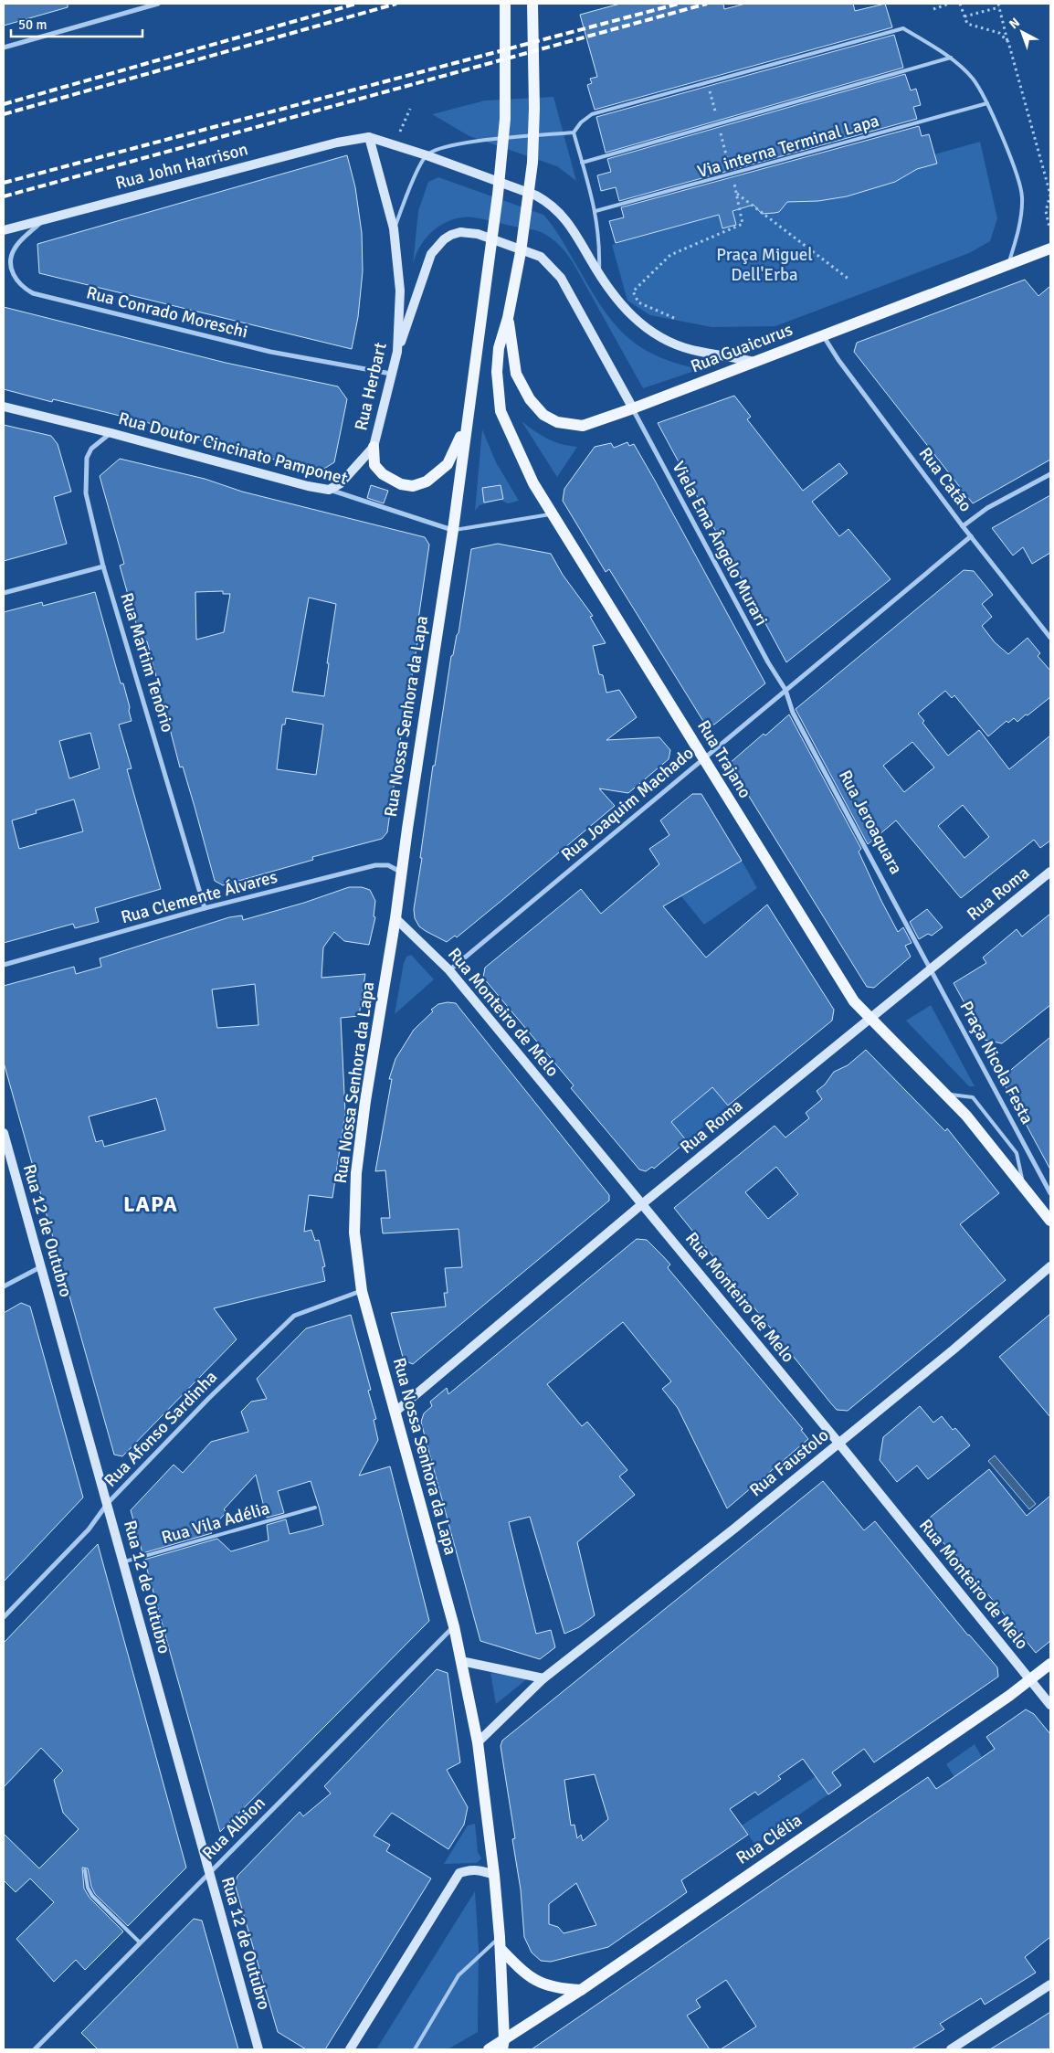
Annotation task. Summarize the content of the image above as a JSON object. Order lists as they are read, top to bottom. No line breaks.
{"streets":{"main road":["Rua Guaicurus","Rua Nossa Senhora da Lapa","Rua Trajano","Rua Clélia"],"street":["Rua John Harrison","Rua Conrado Moreschi","Rua Herbart","Rua Doutor Cincinato Pamponet","Rua Catão","Viela Ema Ângelo Murari","Rua Martim Tenório","Rua Joaquim Machado","Rua Jeroaquara","Rua Roma","Rua Clemente Álvares","Rua Monteiro de Melo","Praça Nicola Festa","Rua 12 de Outubro","Rua Afonso Sardinha","Rua Faustolo","Rua Albion"],"lane":["Via interna Terminal Lapa","Rua Vila Adélia"]},"crossings":[["Rua John Harrison","Rua Conrado Moreschi"],["Rua John Harrison","Rua Herbart"],["Rua Conrado Moreschi","Rua Herbart"],["Rua Guaicurus","Rua Catão"],["Rua Guaicurus","Viela Ema Ângelo Murari"],["Rua Guaicurus","Rua Trajano"],["Rua Herbart","Rua Doutor Cincinato Pamponet"],["Rua Doutor Cincinato Pamponet","Rua Martim Tenório"],["Rua Doutor Cincinato Pamponet","Rua Nossa Senhora da Lapa"],["Rua Catão","Rua Joaquim Machado"],["Viela Ema Ângelo Murari","Rua Joaquim Machado"],["Viela Ema Ângelo Murari","Rua Jeroaquara"],["Rua Martim Tenório","Rua Clemente Álvares"],["Rua Nossa Senhora da Lapa","Rua Roma"],["Rua Nossa Senhora da Lapa","Rua Clemente Álvares"],["Rua Nossa Senhora da Lapa","Rua Monteiro de Melo"],["Rua Nossa Senhora da Lapa","Rua Afonso Sardinha"],["Rua Nossa Senhora da Lapa","Rua Faustolo"],["Rua Nossa Senhora da Lapa","Rua Albion"],["Rua Nossa Senhora da Lapa","Rua Clélia"],["Rua Trajano","Rua Joaquim Machado"],["Rua Trajano","Rua Roma"],["Rua Joaquim Machado","Rua Jeroaquara"],["Rua Joaquim Machado","Rua Monteiro de Melo"],["Rua Jeroaquara","Rua Roma"],["Rua Jeroaquara","Praça Nicola Festa"],["Rua Roma","Rua Monteiro de Melo"],["Rua Roma","Praça Nicola Festa"],["Rua Monteiro de Melo","Rua Faustolo"],["Rua Monteiro de Melo","Rua Clélia"],["Rua 12 de Outubro","Rua Afonso Sardinha"],["Rua 12 de Outubro","Rua Vila Adélia"],["Rua 12 de Outubro","Rua Albion"]],"districts":["LAPA"],"parks":["Praça Miguel Dell'Erba"],"scale_bar":"50 m","north":"top left"}
